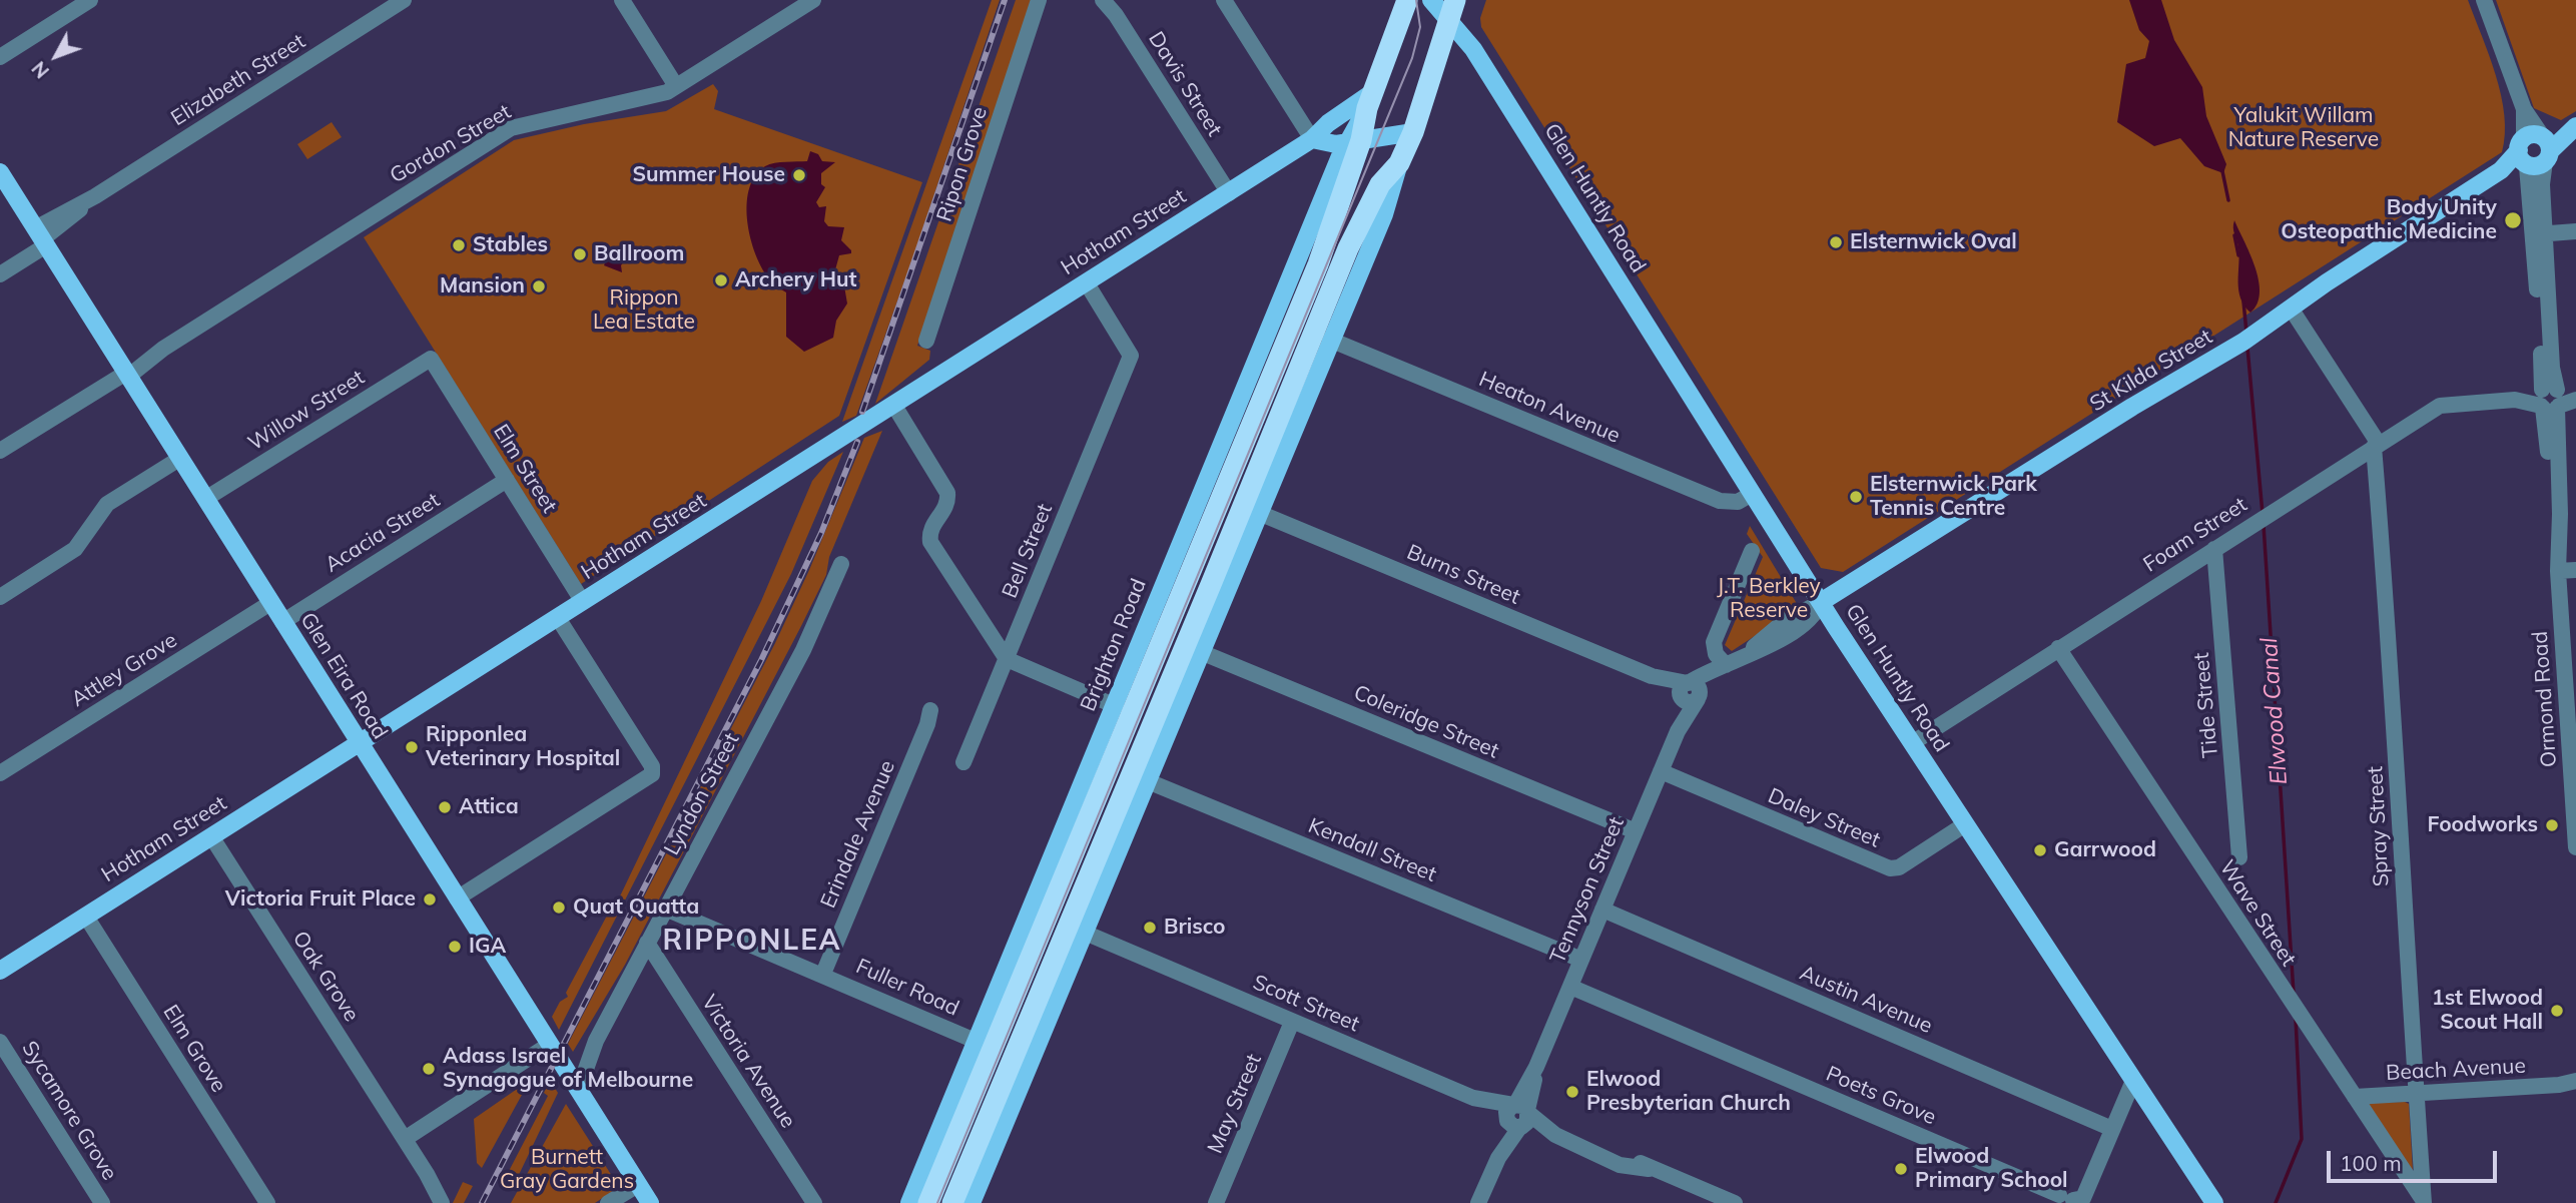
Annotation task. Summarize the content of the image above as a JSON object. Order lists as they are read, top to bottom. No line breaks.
{"streets":{"highway":["Brighton Road"],"main road":["Glen Huntly Road","Hotham Street","St Kilda Street","Glen Eira Road"],"street":["Elizabeth Street","Davis Street","Gordon Street","Ripon Grove","Heaton Avenue","Willow Street","Elm Street","Acacia Street","Foam Street","Bell Street","Burns Street","Attley Grove","Ormond Road","Tide Street","Coleridge Street","Lyndon Street","Daley Street","Spray Street","Erindale Avenue","Kendall Street","Tennyson Street","Wave Street","Oak Grove","Fuller Road","Austin Avenue","Scott Street","Elm Grove","Victoria Avenue","Beach Avenue","Poets Grove","May Street","Sycamore Grove"]},"crossings":[["Elizabeth Street","Glen Eira Road"],["Davis Street","Hotham Street"],["Gordon Street","Glen Eira Road"],["Glen Huntly Road","St Kilda Street"],["Glen Huntly Road","Heaton Avenue"],["Glen Huntly Road","Foam Street"],["Glen Huntly Road","Brighton Road"],["Glen Huntly Road","Daley Street"],["Hotham Street","Elm Street"],["Hotham Street","Bell Street"],["Hotham Street","Brighton Road"],["Hotham Street","Glen Eira Road"],["Hotham Street","Oak Grove"],["Hotham Street","Elm Grove"],["St Kilda Street","Ormond Road"],["St Kilda Street","Spray Street"],["Heaton Avenue","Brighton Road"],["Willow Street","Elm Street"],["Willow Street","Glen Eira Road"],["Elm Street","Acacia Street"],["Acacia Street","Glen Eira Road"],["Foam Street","Ormond Road"],["Foam Street","Tide Street"],["Foam Street","Spray Street"],["Foam Street","Wave Street"],["Burns Street","Brighton Road"],["Burns Street","Tennyson Street"],["Brighton Road","Coleridge Street"],["Brighton Road","Kendall Street"],["Brighton Road","Fuller Road"],["Brighton Road","Scott Street"],["Attley Grove","Glen Eira Road"],["Glen Eira Road","Lyndon Street"],["Coleridge Street","Tennyson Street"],["Lyndon Street","Fuller Road"],["Lyndon Street","Victoria Avenue"],["Daley Street","Tennyson Street"],["Spray Street","Wave Street"],["Spray Street","Beach Avenue"],["Erindale Avenue","Fuller Road"],["Kendall Street","Tennyson Street"],["Tennyson Street","Austin Avenue"],["Tennyson Street","Scott Street"],["Tennyson Street","Poets Grove"],["Wave Street","Beach Avenue"],["Austin Avenue","Poets Grove"],["Scott Street","May Street"]],"districts":["RIPPONLEA"],"water":["Elwood Canal"],"parks":["Yalukit Willam Nature Reserve","Rippon Lea Estate","J.T. Berkley Reserve","Burnett Gray Gardens"],"places":["Summer House","Body Unity Osteopathic Medicine","Elsternwick Oval","Stables","Ballroom","Archery Hut","Mansion","Elsternwick Park Tennis Centre","Ripponlea Veterinary Hospital","Attica","Foodworks","Garrwood","Victoria Fruit Place","Quat Quatta","Brisco","IGA","1st Elwood Scout Hall","Adass Israel Synagogue of Melbourne","Elwood Presbyterian Church","Elwood Primary School"],"scale_bar":"100 m","north":"bottom left"}
